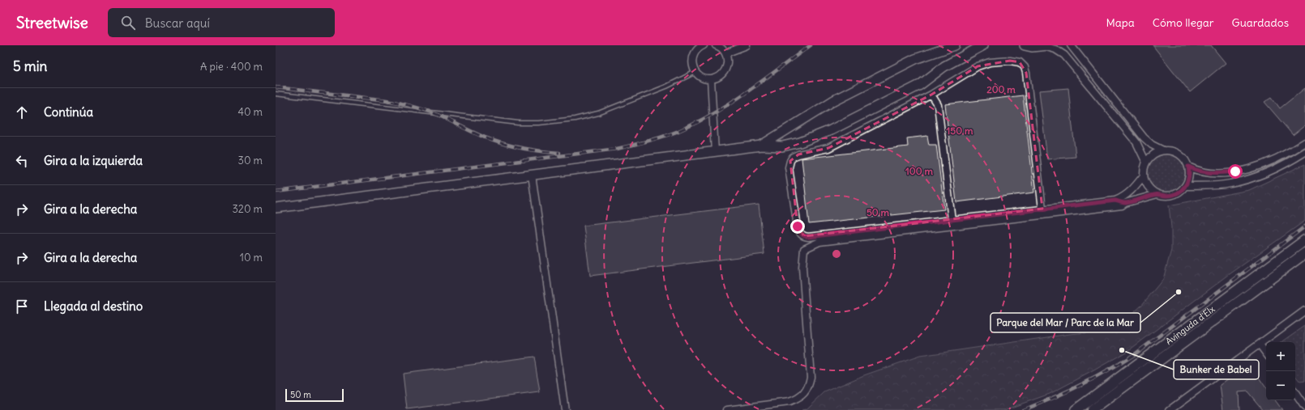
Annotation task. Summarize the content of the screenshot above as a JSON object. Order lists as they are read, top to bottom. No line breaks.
{"streets":{"main road":["Avinguda d'Elx"]},"places":["Parque del Mar / Parc de la Mar","Bunker de Babel"],"scale_bar":"50 m","page":{"header":"Streetwise","search":"Buscar aquí","nav":["Mapa","Cómo llegar","Guardados"],"heading":["5 min","A pie · 400 m"],"list":[["Continúa","40 m"],["Gira a la izquierda","30 m"],["Gira a la derecha","320 m"],["Gira a la derecha","10 m"],"Llegada al destino"],"map_buttons":["+","−"],"scale":"50 m"},"rings":["200 m","150 m","100 m","50 m"]}
